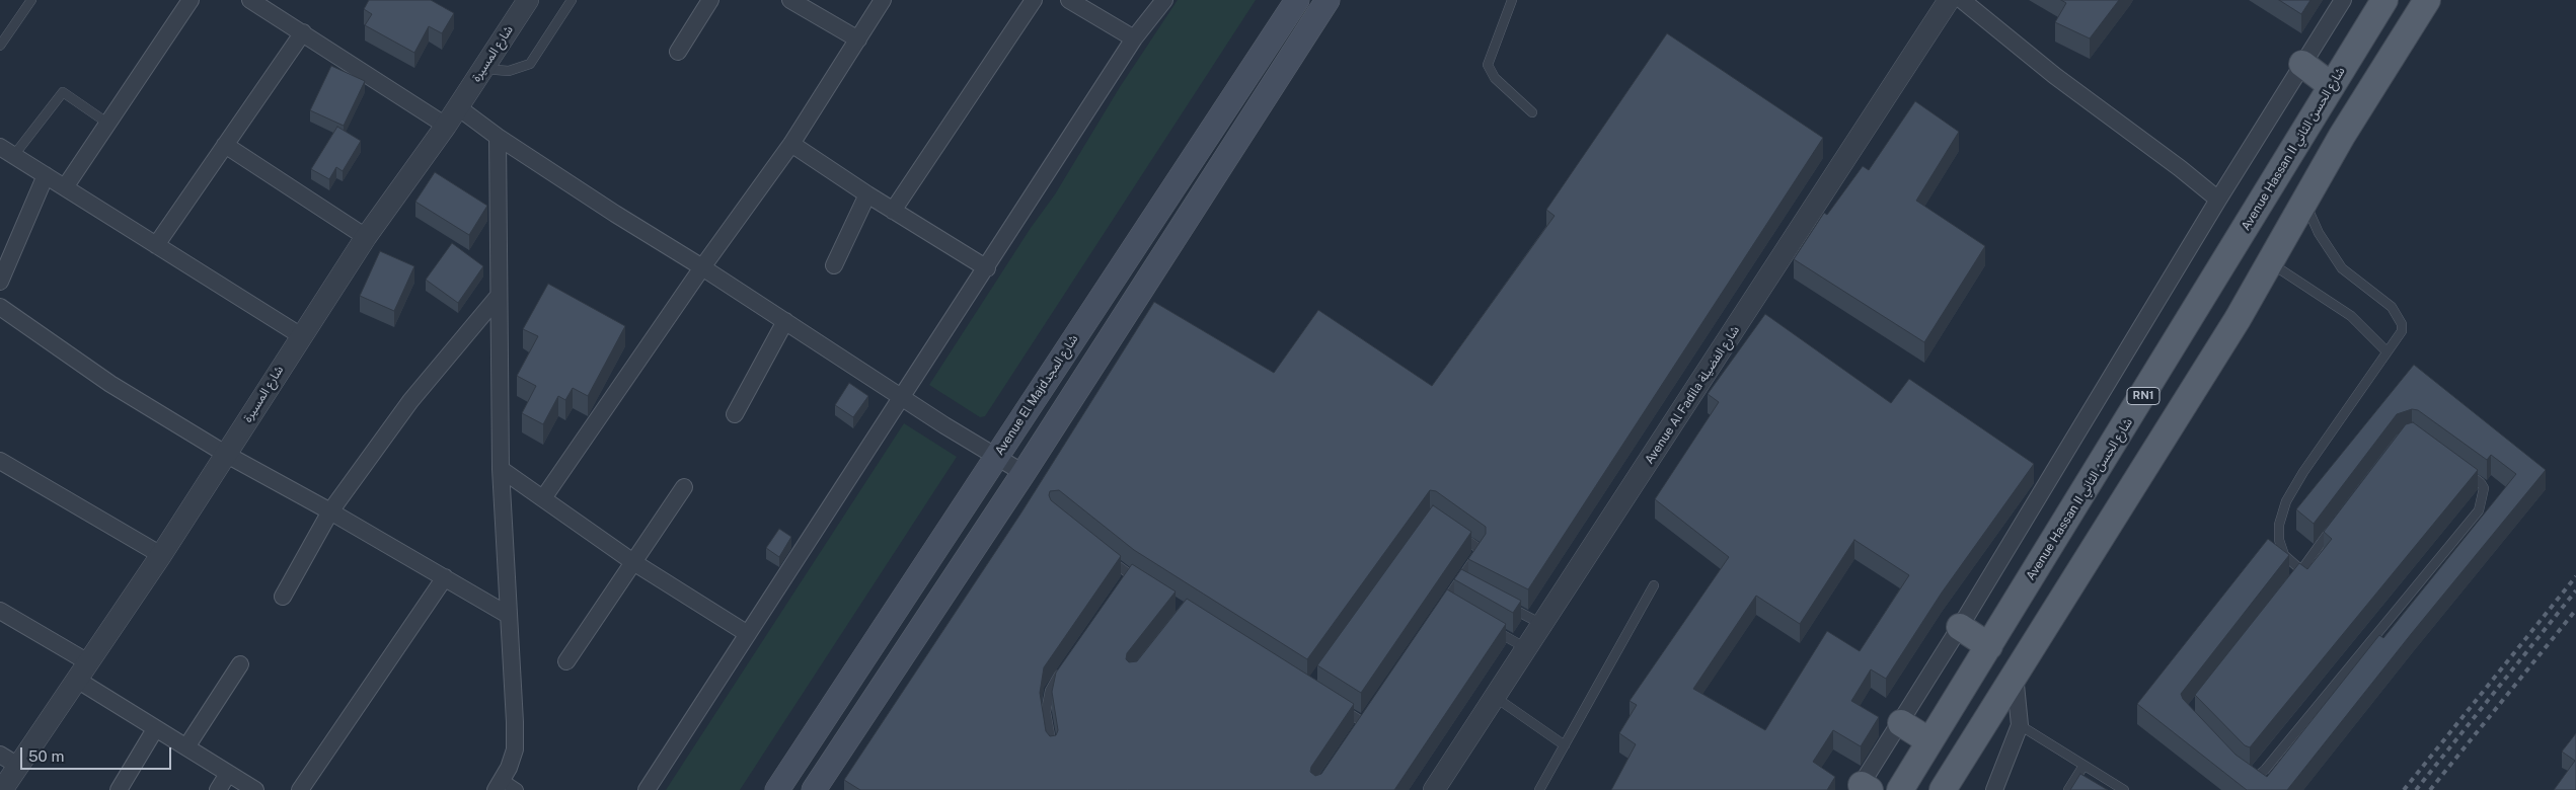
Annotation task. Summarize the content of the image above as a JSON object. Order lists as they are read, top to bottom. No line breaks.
{"streets":{"main road":["Avenue Hassan II شارع الحسن الثاني","Avenue El Majdشارع المجد","RN1"],"street":["شارع المسيرة","Avenue Al Fadila شارع الفضيلة"]},"scale_bar":"50 m"}
